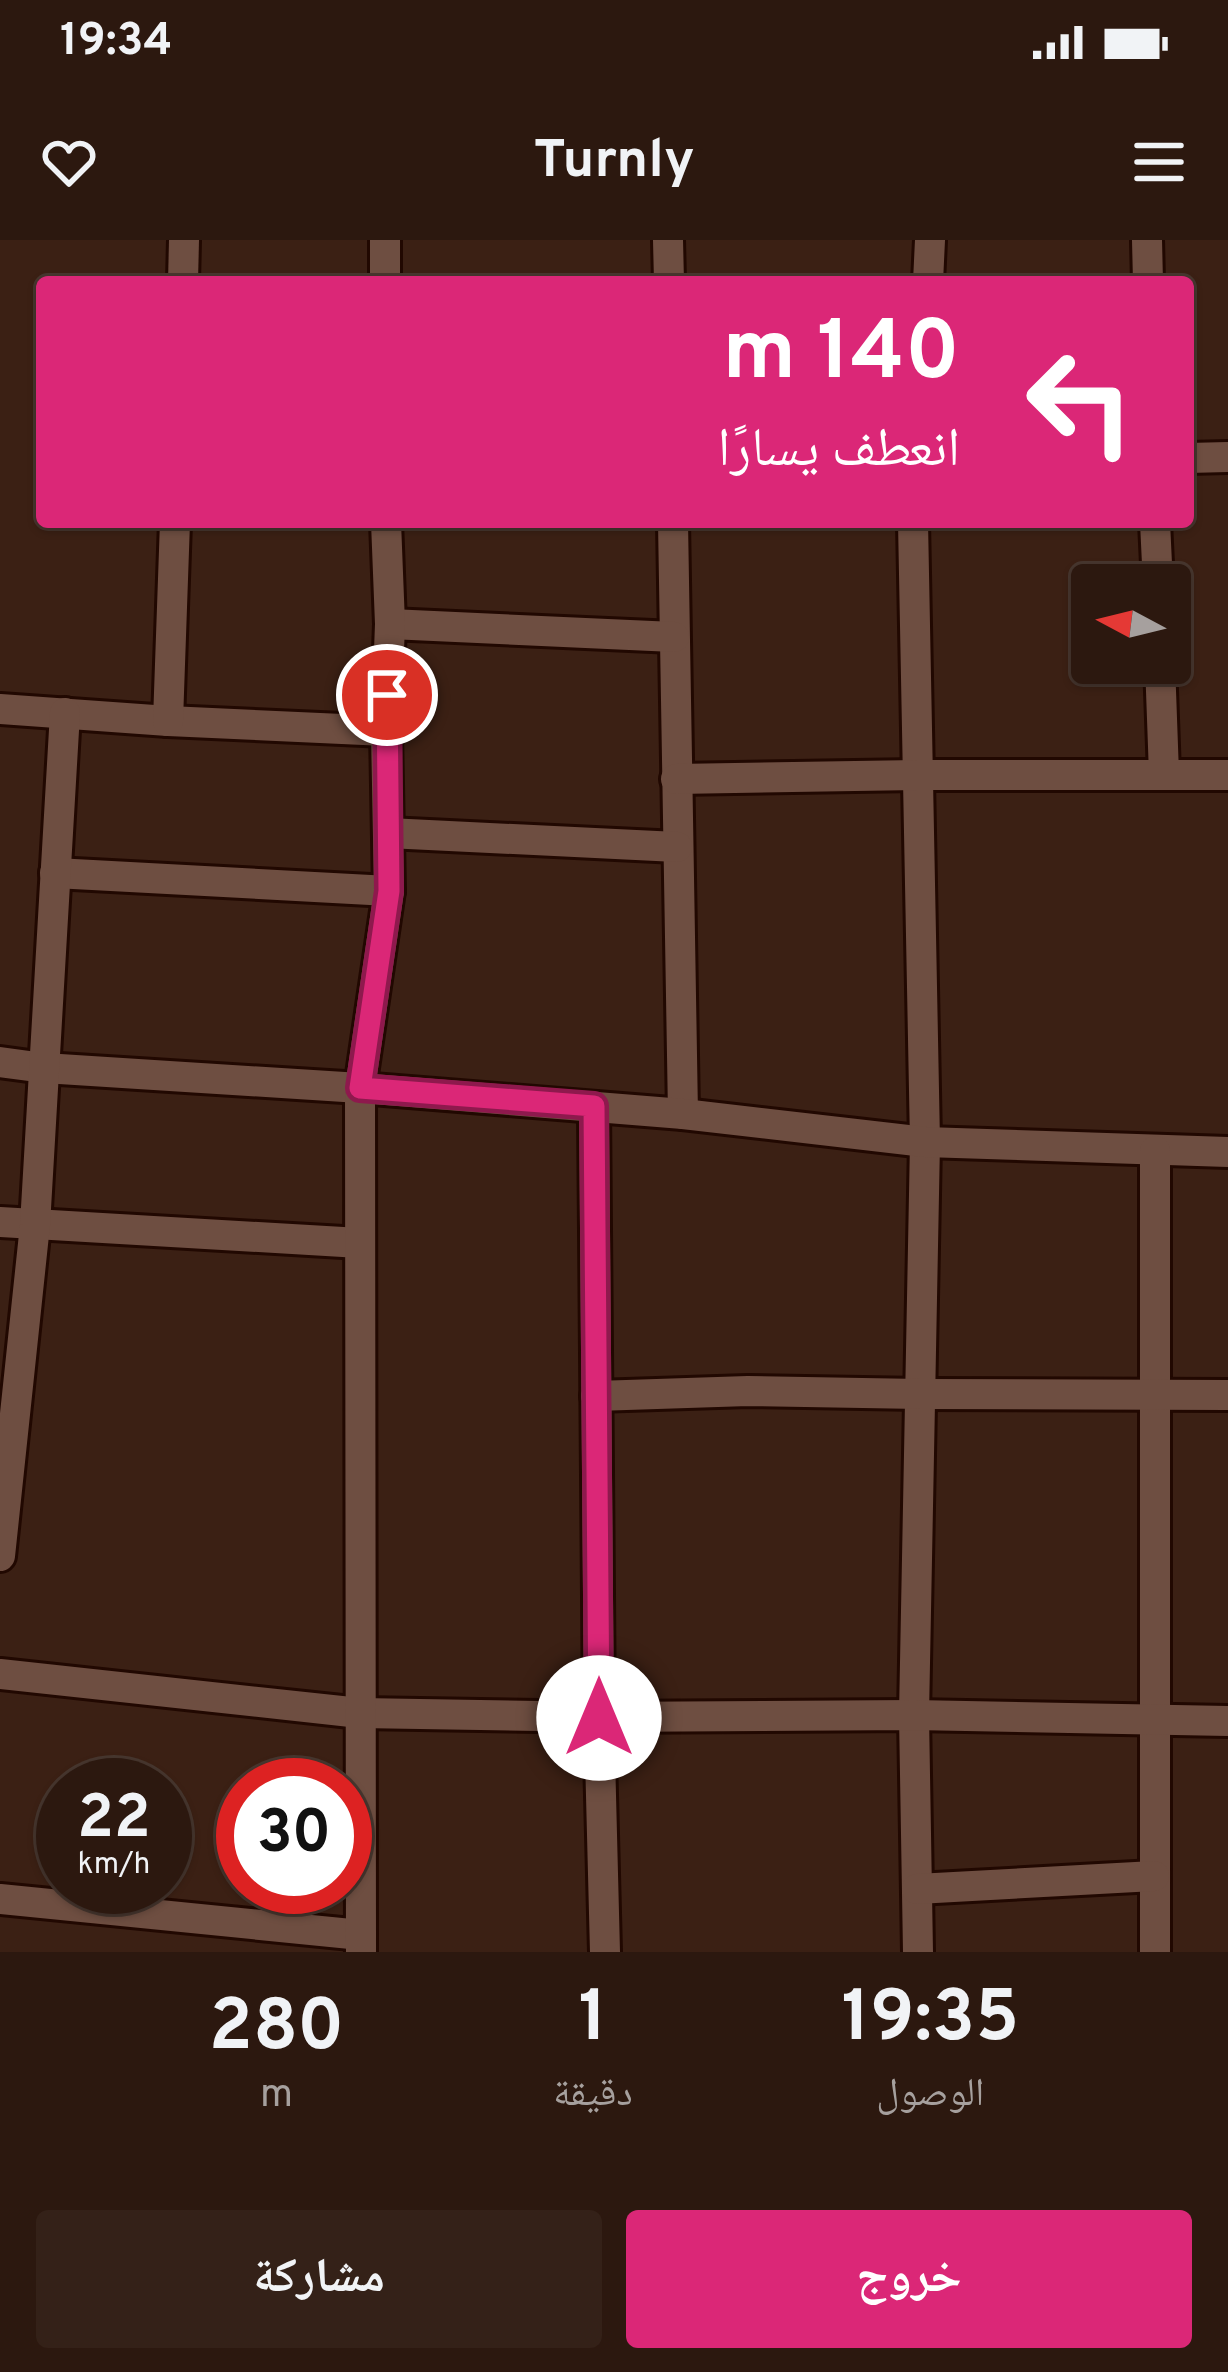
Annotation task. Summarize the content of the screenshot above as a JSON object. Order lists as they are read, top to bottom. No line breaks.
{"north":"left","page":{"status":"19:34","header":"Turnly","turn":["140 m","انعطف يسارًا"],"speed":"22 km/h","limit":"30","eta":["19:35","الوصول","1","دقيقة","280","m"],"buttons":["خروج","مشاركة"]}}
